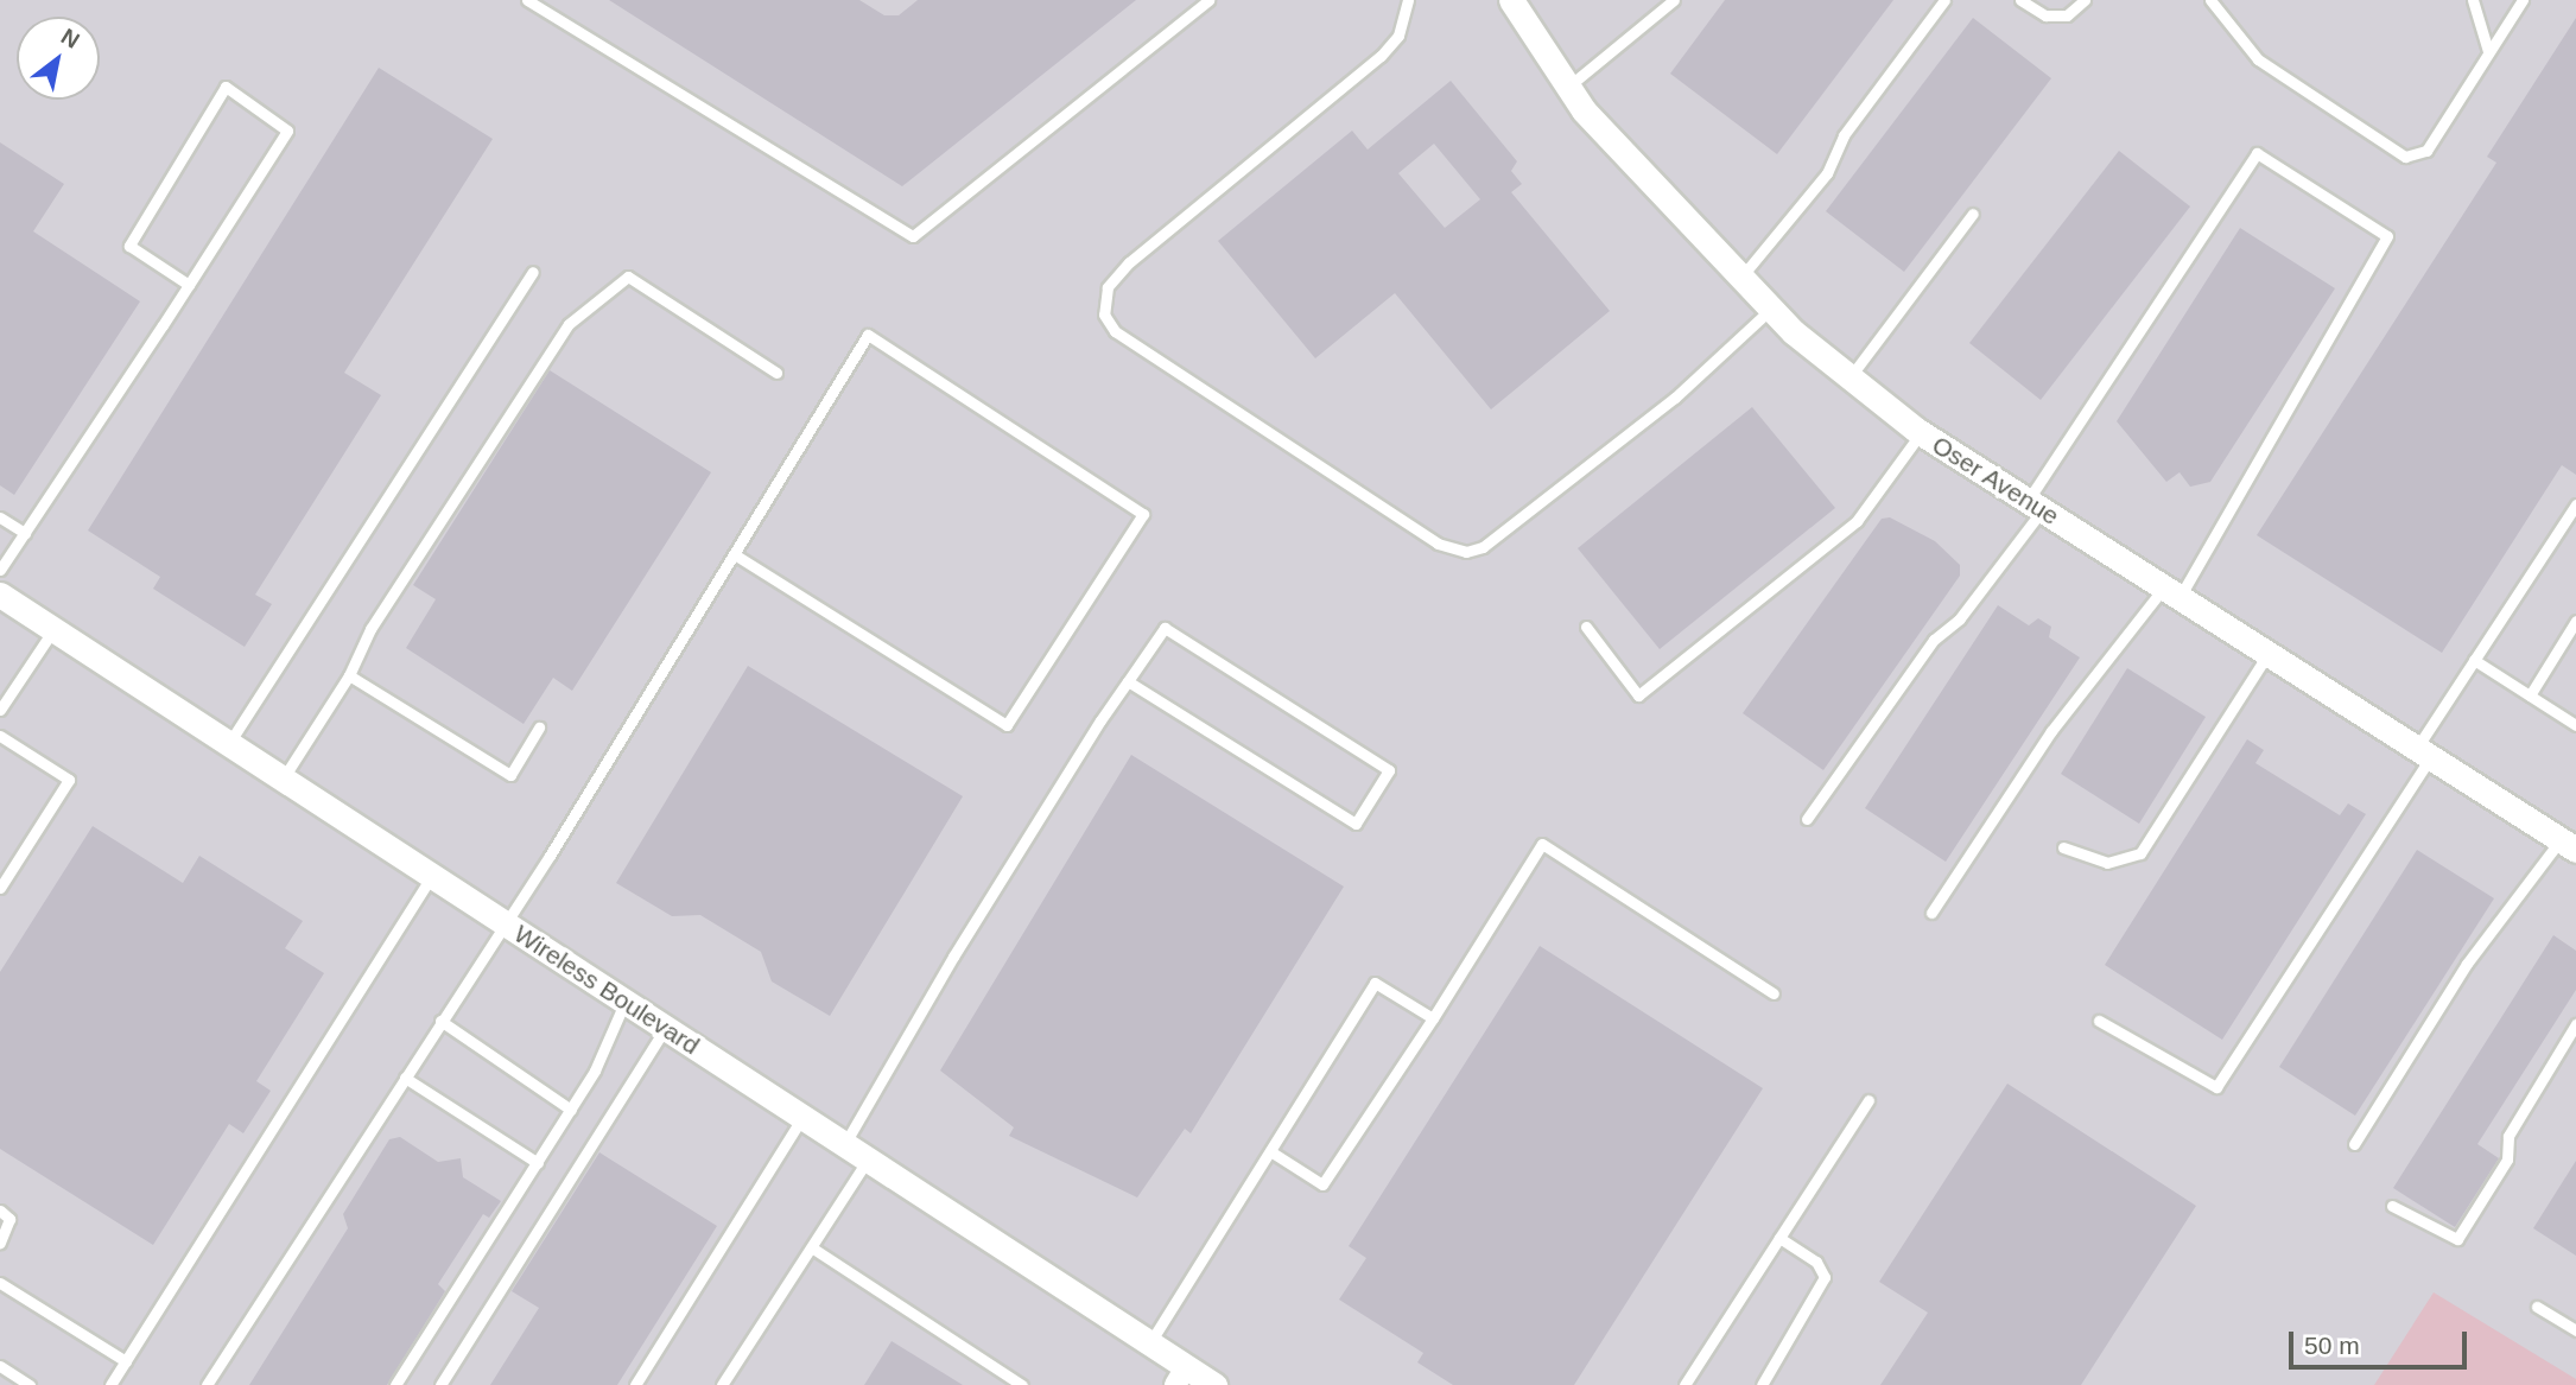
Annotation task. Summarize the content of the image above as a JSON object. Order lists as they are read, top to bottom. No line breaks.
{"streets":{"street":["Oser Avenue","Wireless Boulevard"]},"scale_bar":"50 m","north":"top right"}
